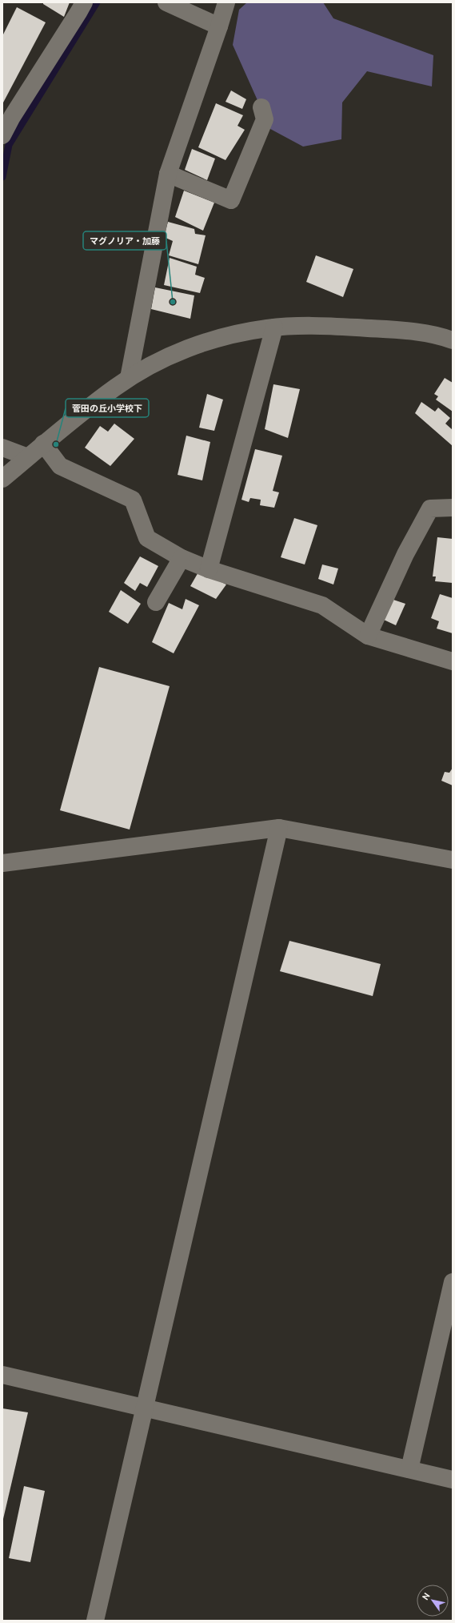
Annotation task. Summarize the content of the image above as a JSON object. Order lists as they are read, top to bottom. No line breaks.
{"places":["マグノリア・加藤","菅田の丘小学校下"],"north":"top left"}
